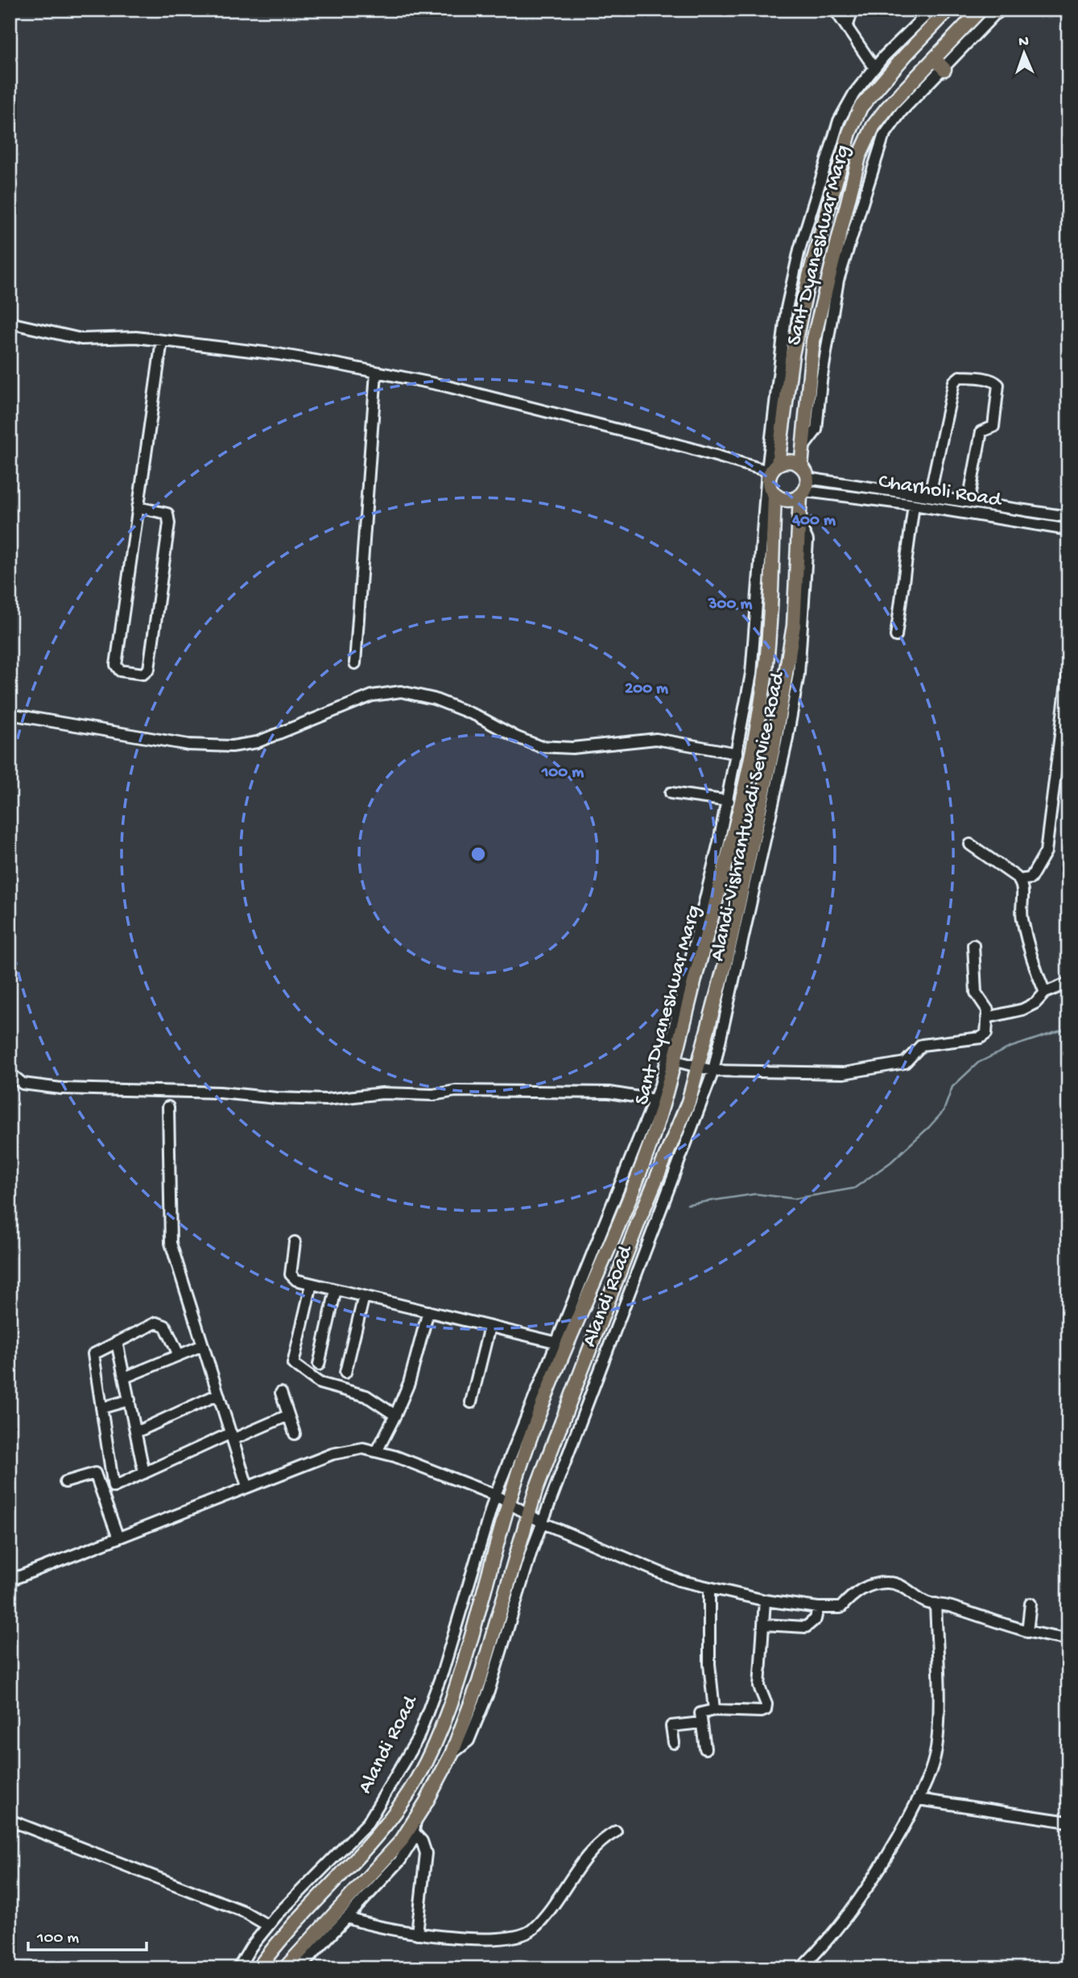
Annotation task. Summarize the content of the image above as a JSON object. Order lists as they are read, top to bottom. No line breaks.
{"streets":{"main road":["Sant Dyaneshwar Marg"],"street":["Charholi Road","Alandi-Vishrantwadi Service Road","Alandi Road"]},"crossings":[["Sant Dyaneshwar Marg","Charholi Road"],["Sant Dyaneshwar Marg","Alandi-Vishrantwadi Service Road"],["Alandi-Vishrantwadi Service Road","Alandi Road"]],"scale_bar":"100 m","north":"top","rings":["400 m","300 m","200 m","100 m"]}
